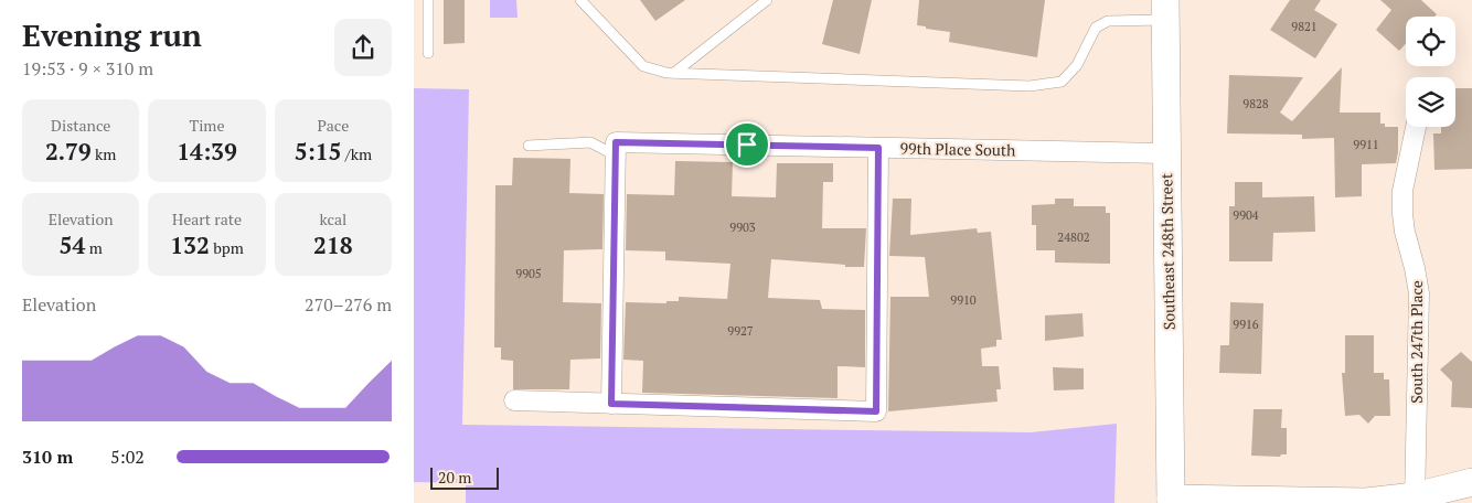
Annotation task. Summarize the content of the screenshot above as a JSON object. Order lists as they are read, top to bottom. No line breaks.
{"streets":{"street":["99th Place South","Southeast 248th Street","South 247th Place"]},"crossings":[["99th Place South","Southeast 248th Street"]],"house_numbers":["9821","9828","9911","9904","9903","24802","9905","9910","9916","9927"],"scale_bar":"20 m","page":{"heading":["Evening run","19:53 · 9 × 310 m"],"stats":[["Distance","2.79 km"],["Time","14:39"],["Pace","5:15 /km"],["Elevation","54 m"],["Heart rate","132 bpm"],["kcal","218"]],"chart":["Elevation","270–276 m"],"list":[{"name":"310 m","note":"5:02"}],"scale":"20 m"}}
